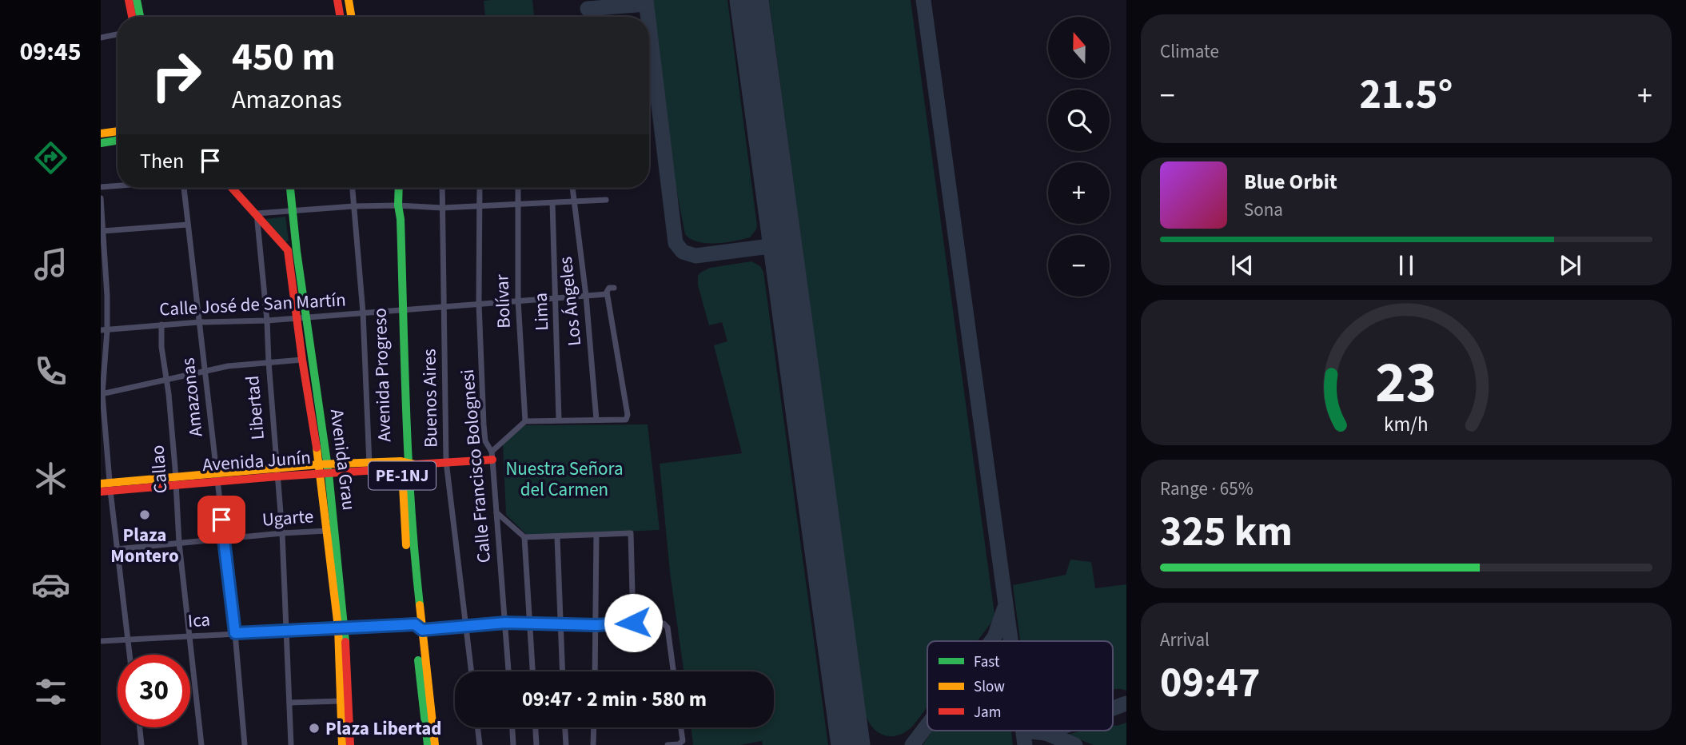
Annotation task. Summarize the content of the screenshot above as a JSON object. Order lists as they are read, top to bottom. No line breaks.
{"streets":{"street":["Bolívar","Los Ángeles","Calle José de San Martín","Lima","Avenida Progreso","Amazonas","Buenos Aires","Libertad","Avenida Grau","Avenida Junín","Calle Francisco Bolognesi","Callao","PE-1NJ","Ugarte","Ica"]},"crossings":[["Bolívar","Calle José de San Martín"],["Los Ángeles","Calle José de San Martín"],["Calle José de San Martín","Lima"],["Calle José de San Martín","Avenida Progreso"],["Calle José de San Martín","Amazonas"],["Calle José de San Martín","Buenos Aires"],["Calle José de San Martín","Libertad"],["Calle José de San Martín","Avenida Grau"],["Calle José de San Martín","Calle Francisco Bolognesi"],["Calle José de San Martín","Callao"],["Avenida Progreso","Avenida Junín"],["Avenida Progreso","Ica"],["Amazonas","Avenida Junín"],["Amazonas","Ugarte"],["Amazonas","Ica"],["Buenos Aires","Avenida Junín"],["Buenos Aires","Ica"],["Libertad","Avenida Grau"],["Libertad","Avenida Junín"],["Libertad","Ugarte"],["Libertad","Ica"],["Avenida Grau","Avenida Junín"],["Avenida Grau","Ugarte"],["Avenida Grau","Ica"],["Avenida Junín","Calle Francisco Bolognesi"],["Avenida Junín","Callao"],["Calle Francisco Bolognesi","Ica"],["Callao","Ugarte"],["Callao","Ica"]],"parks":["Nuestra Señora del Carmen"],"places":["Plaza Montero","Plaza Libertad"],"legend":["Fast","Slow","Jam"],"north":"top","page":{"tabs":"09:45","tile":["Climate",["Range · 65%","325 km"],["Arrival","09:47"]],"map_buttons":["+","−"],"turn":["450 m","Amazonas"],"heat":["−","21.5°","+"],"then":"Then","song":["Blue Orbit","Sona"],"limit":"30","trip":"09:47 · 2 min · 580 m","gauge":["23","km/h"]}}
